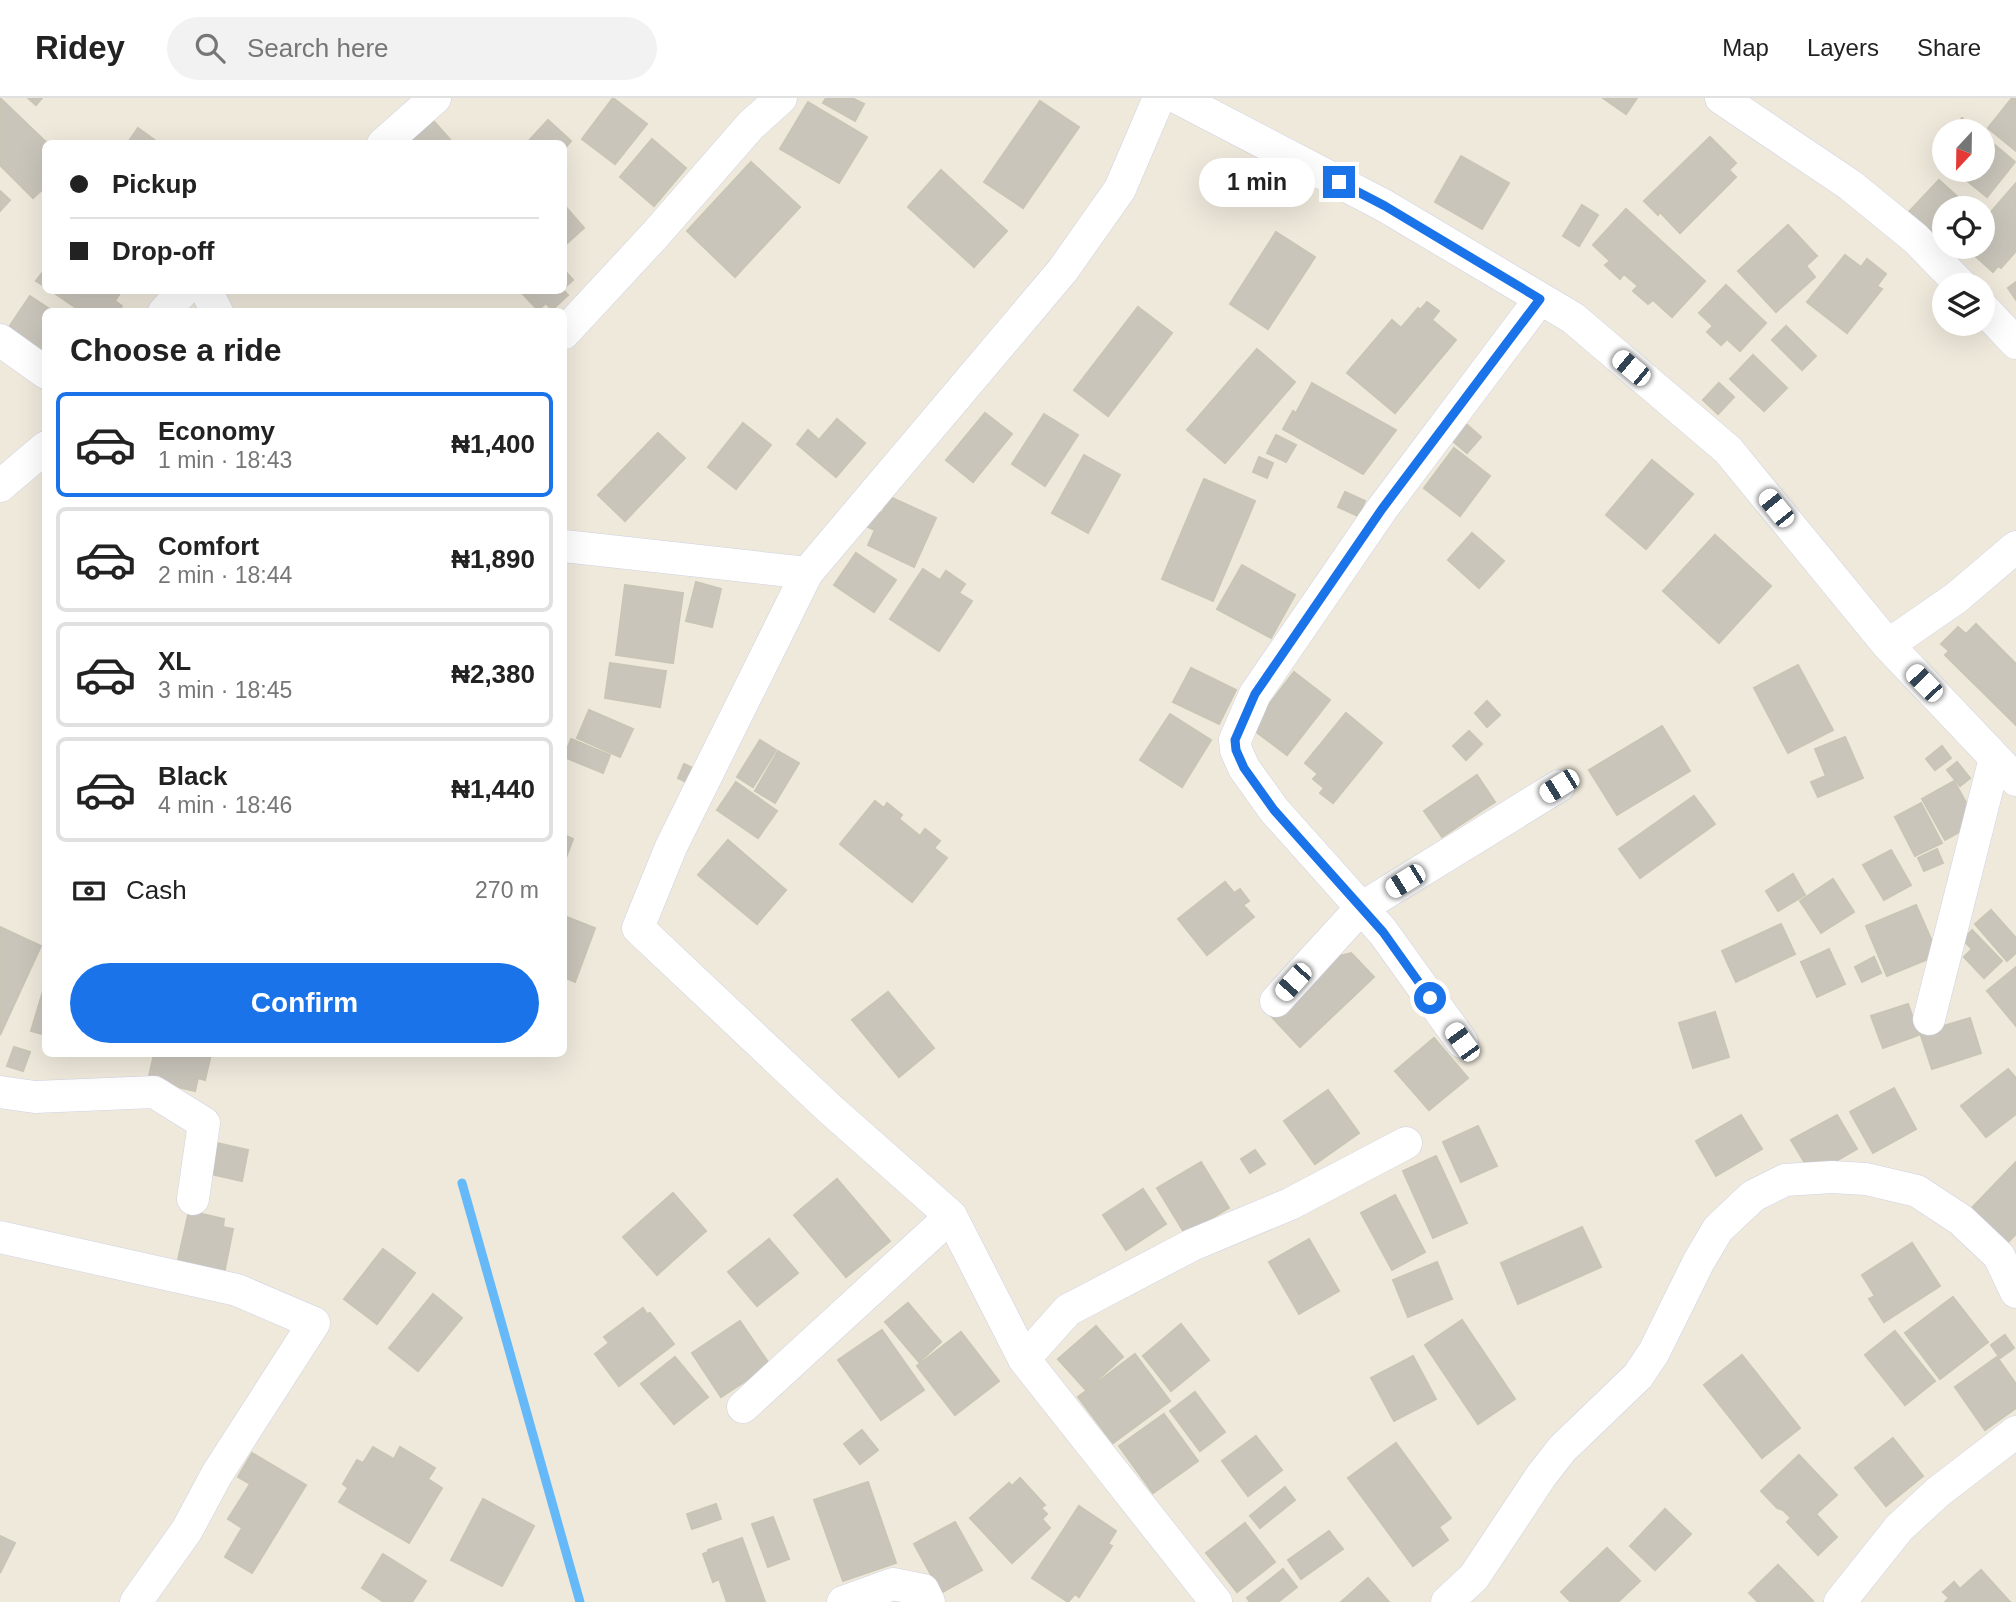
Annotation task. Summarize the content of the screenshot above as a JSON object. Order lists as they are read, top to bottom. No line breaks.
{"north":"bottom","page":{"header":"Ridey","search":"Search here","nav":["Map","Layers","Share"],"banner":["Pickup","Drop-off"],"bubble":"1 min","heading":"Choose a ride","list":[{"name":"Economy","note":"1 min · 18:43","value":"₦1,400"},{"name":"Comfort","note":"2 min · 18:44","value":"₦1,890"},{"name":"XL","note":"3 min · 18:45","value":"₦2,380"},{"name":"Black","note":"4 min · 18:46","value":"₦1,440"}],"pay":["Cash","270 m"],"buttons":"Confirm"}}
